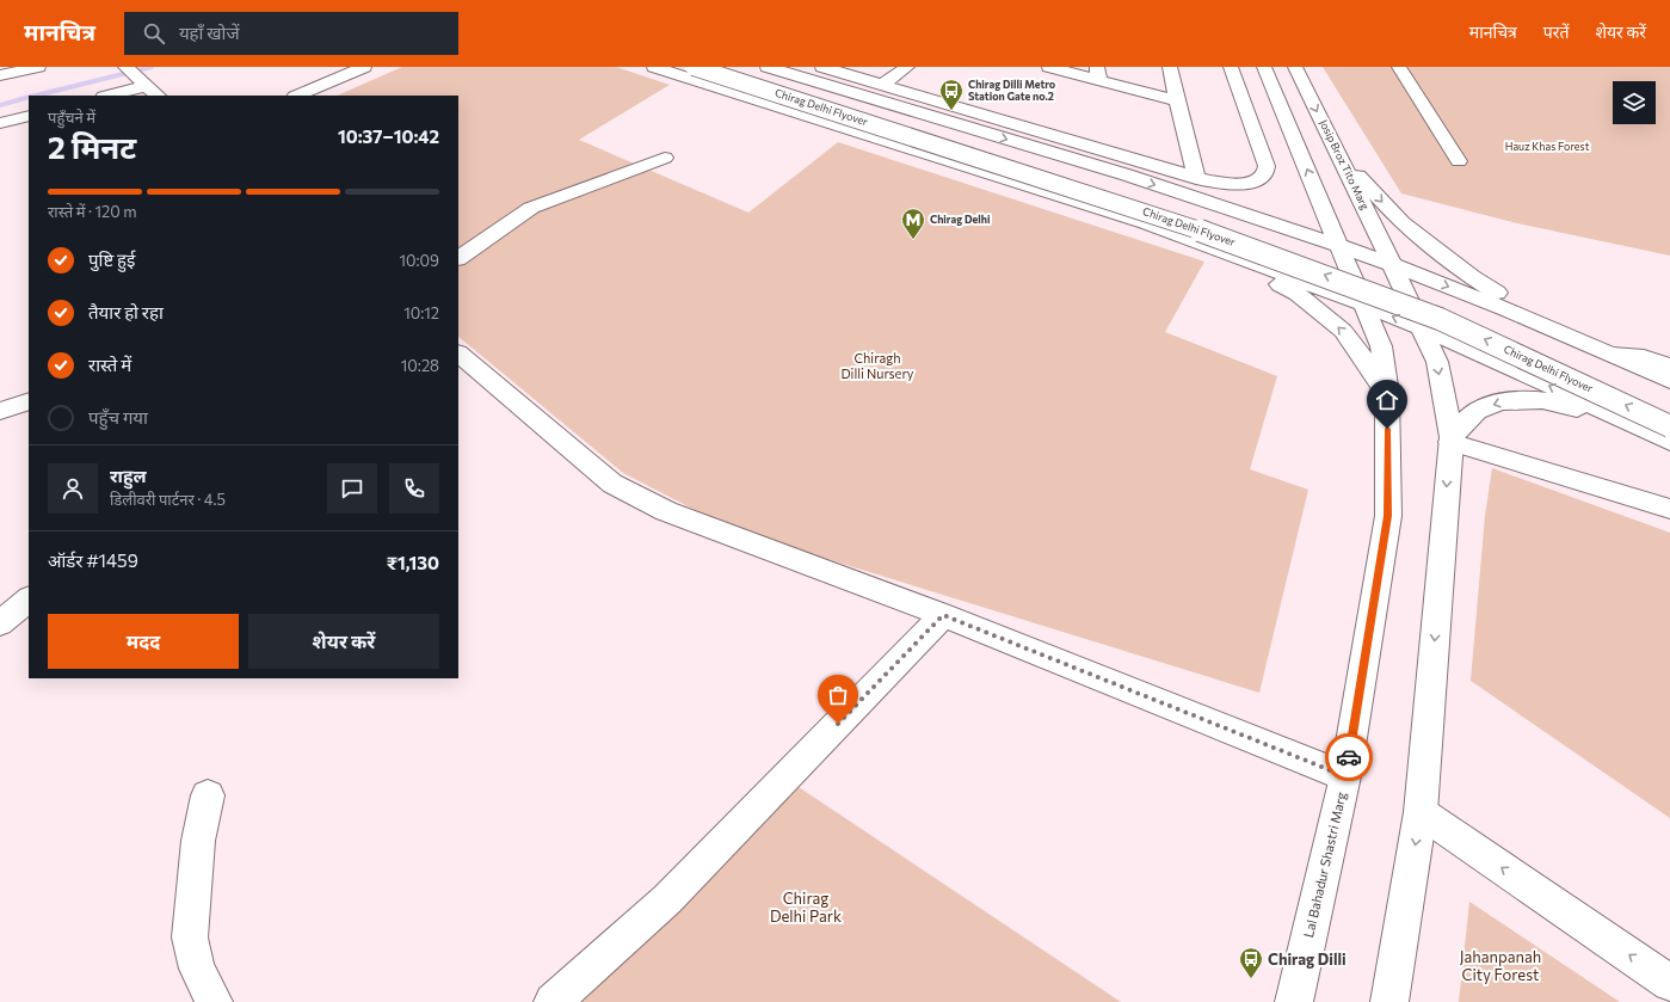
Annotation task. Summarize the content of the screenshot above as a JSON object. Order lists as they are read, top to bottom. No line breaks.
{"streets":{"main road":["Chirag Delhi Flyover","Josip Broz Tito Marg","Lal Bahadur Shastri Marg"]},"parks":["Hauz Khas Forest","Chiragh Dilli Nursery","Chirag Delhi Park","Jahanpanah City Forest"],"places":{"bus stop":["Chirag Dilli Metro Station Gate no.2","Chirag Dilli"],"metro station":["Chirag Delhi"]},"page":{"header":"मानचित्र","search":"यहाँ खोजें","nav":["मानचित्र","परतें","शेयर करें"],"heading":["2 मिनट","पहुँचने में","10:37–10:42"],"panel":["राहुल","डिलीवरी पार्टनर · 4.5","ऑर्डर #1459","₹1,130"],"bar":"रास्ते में · 120 m","list":[["पुष्टि हुई","10:09"],["तैयार हो रहा","10:12"],["रास्ते में","10:28"],"पहुँच गया"],"buttons":["मदद","शेयर करें"]}}
